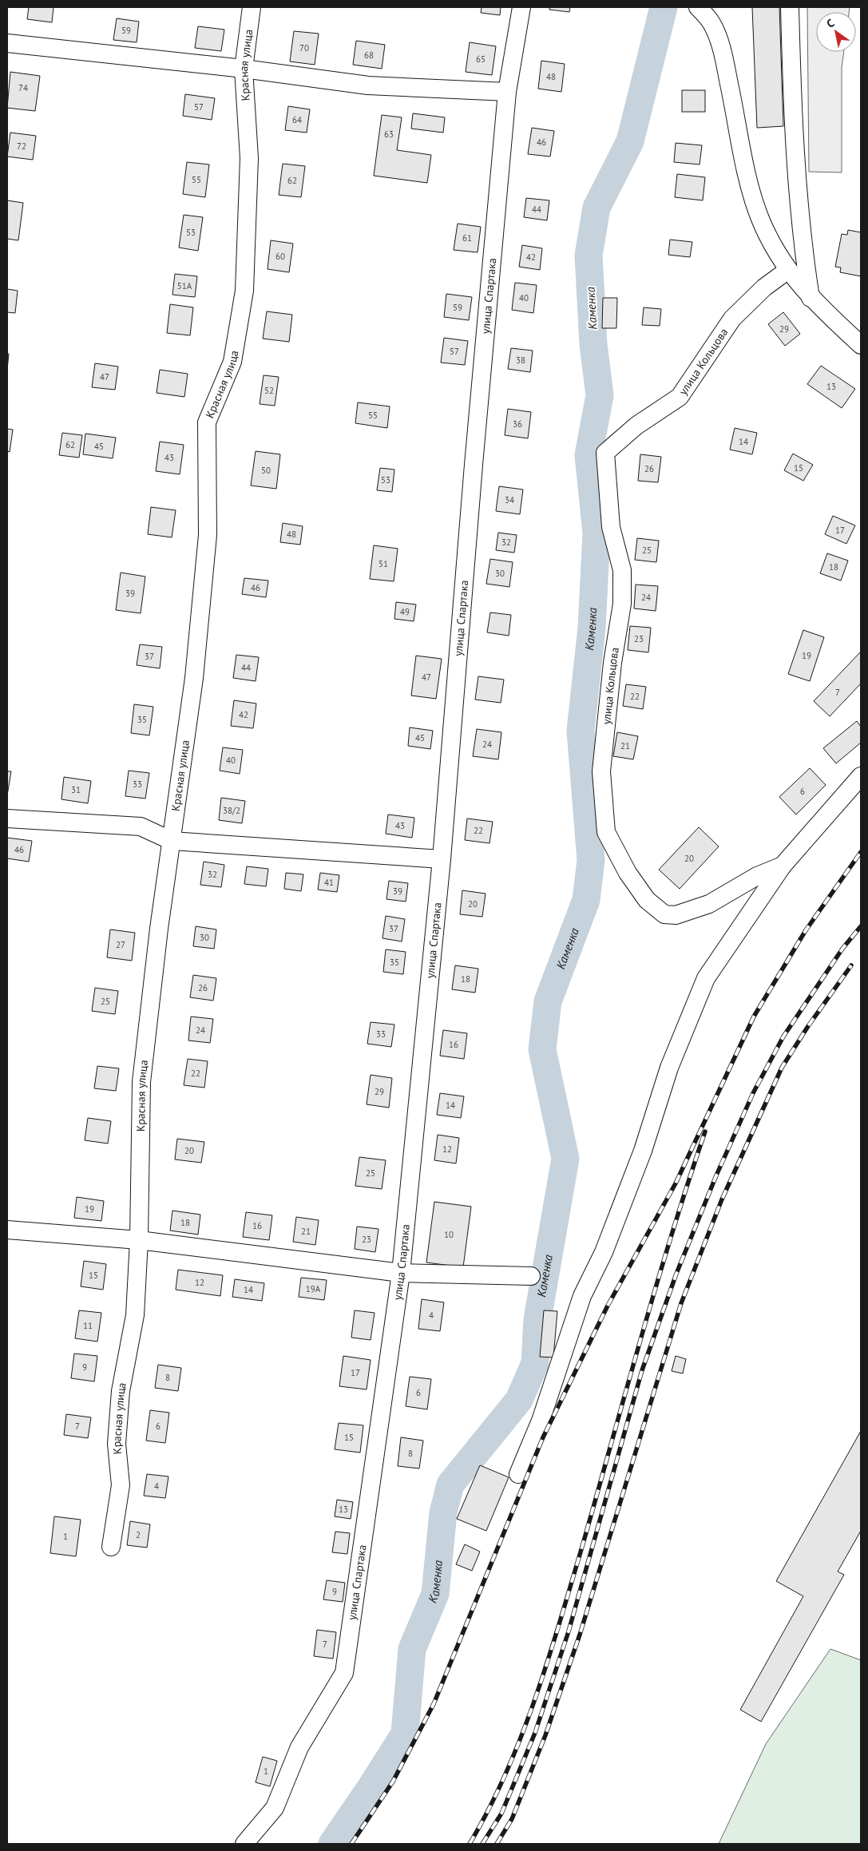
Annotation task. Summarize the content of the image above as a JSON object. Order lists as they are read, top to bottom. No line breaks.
{"streets":{"street":["Красная улица","улица Спартака","улица Кольцова"]},"water":["Каменка"],"house_numbers":["59","70","68","65","48","74","57","64","63","46","72","55","62","44","53","61","60","42","51А","40","59","29","57","38","47","13","52","55","36","14","62","45","43","15","26","50","53","34","17","48","32","25","51","18","30","46","39","24","49","23","19","37","44","47","7","22","42","35","45","24","21","40","33","31","6","38/2","43","22","46","20","32","41","39","20","37","30","27","35","18","26","25","24","33","16","22","29","14","12","20","25","19","18","16","21","10","23","15","12","19А","14","4","11","9","17","8","6","7","6","15","8","4","13","2","1","9","7","1"],"north":"top left"}
